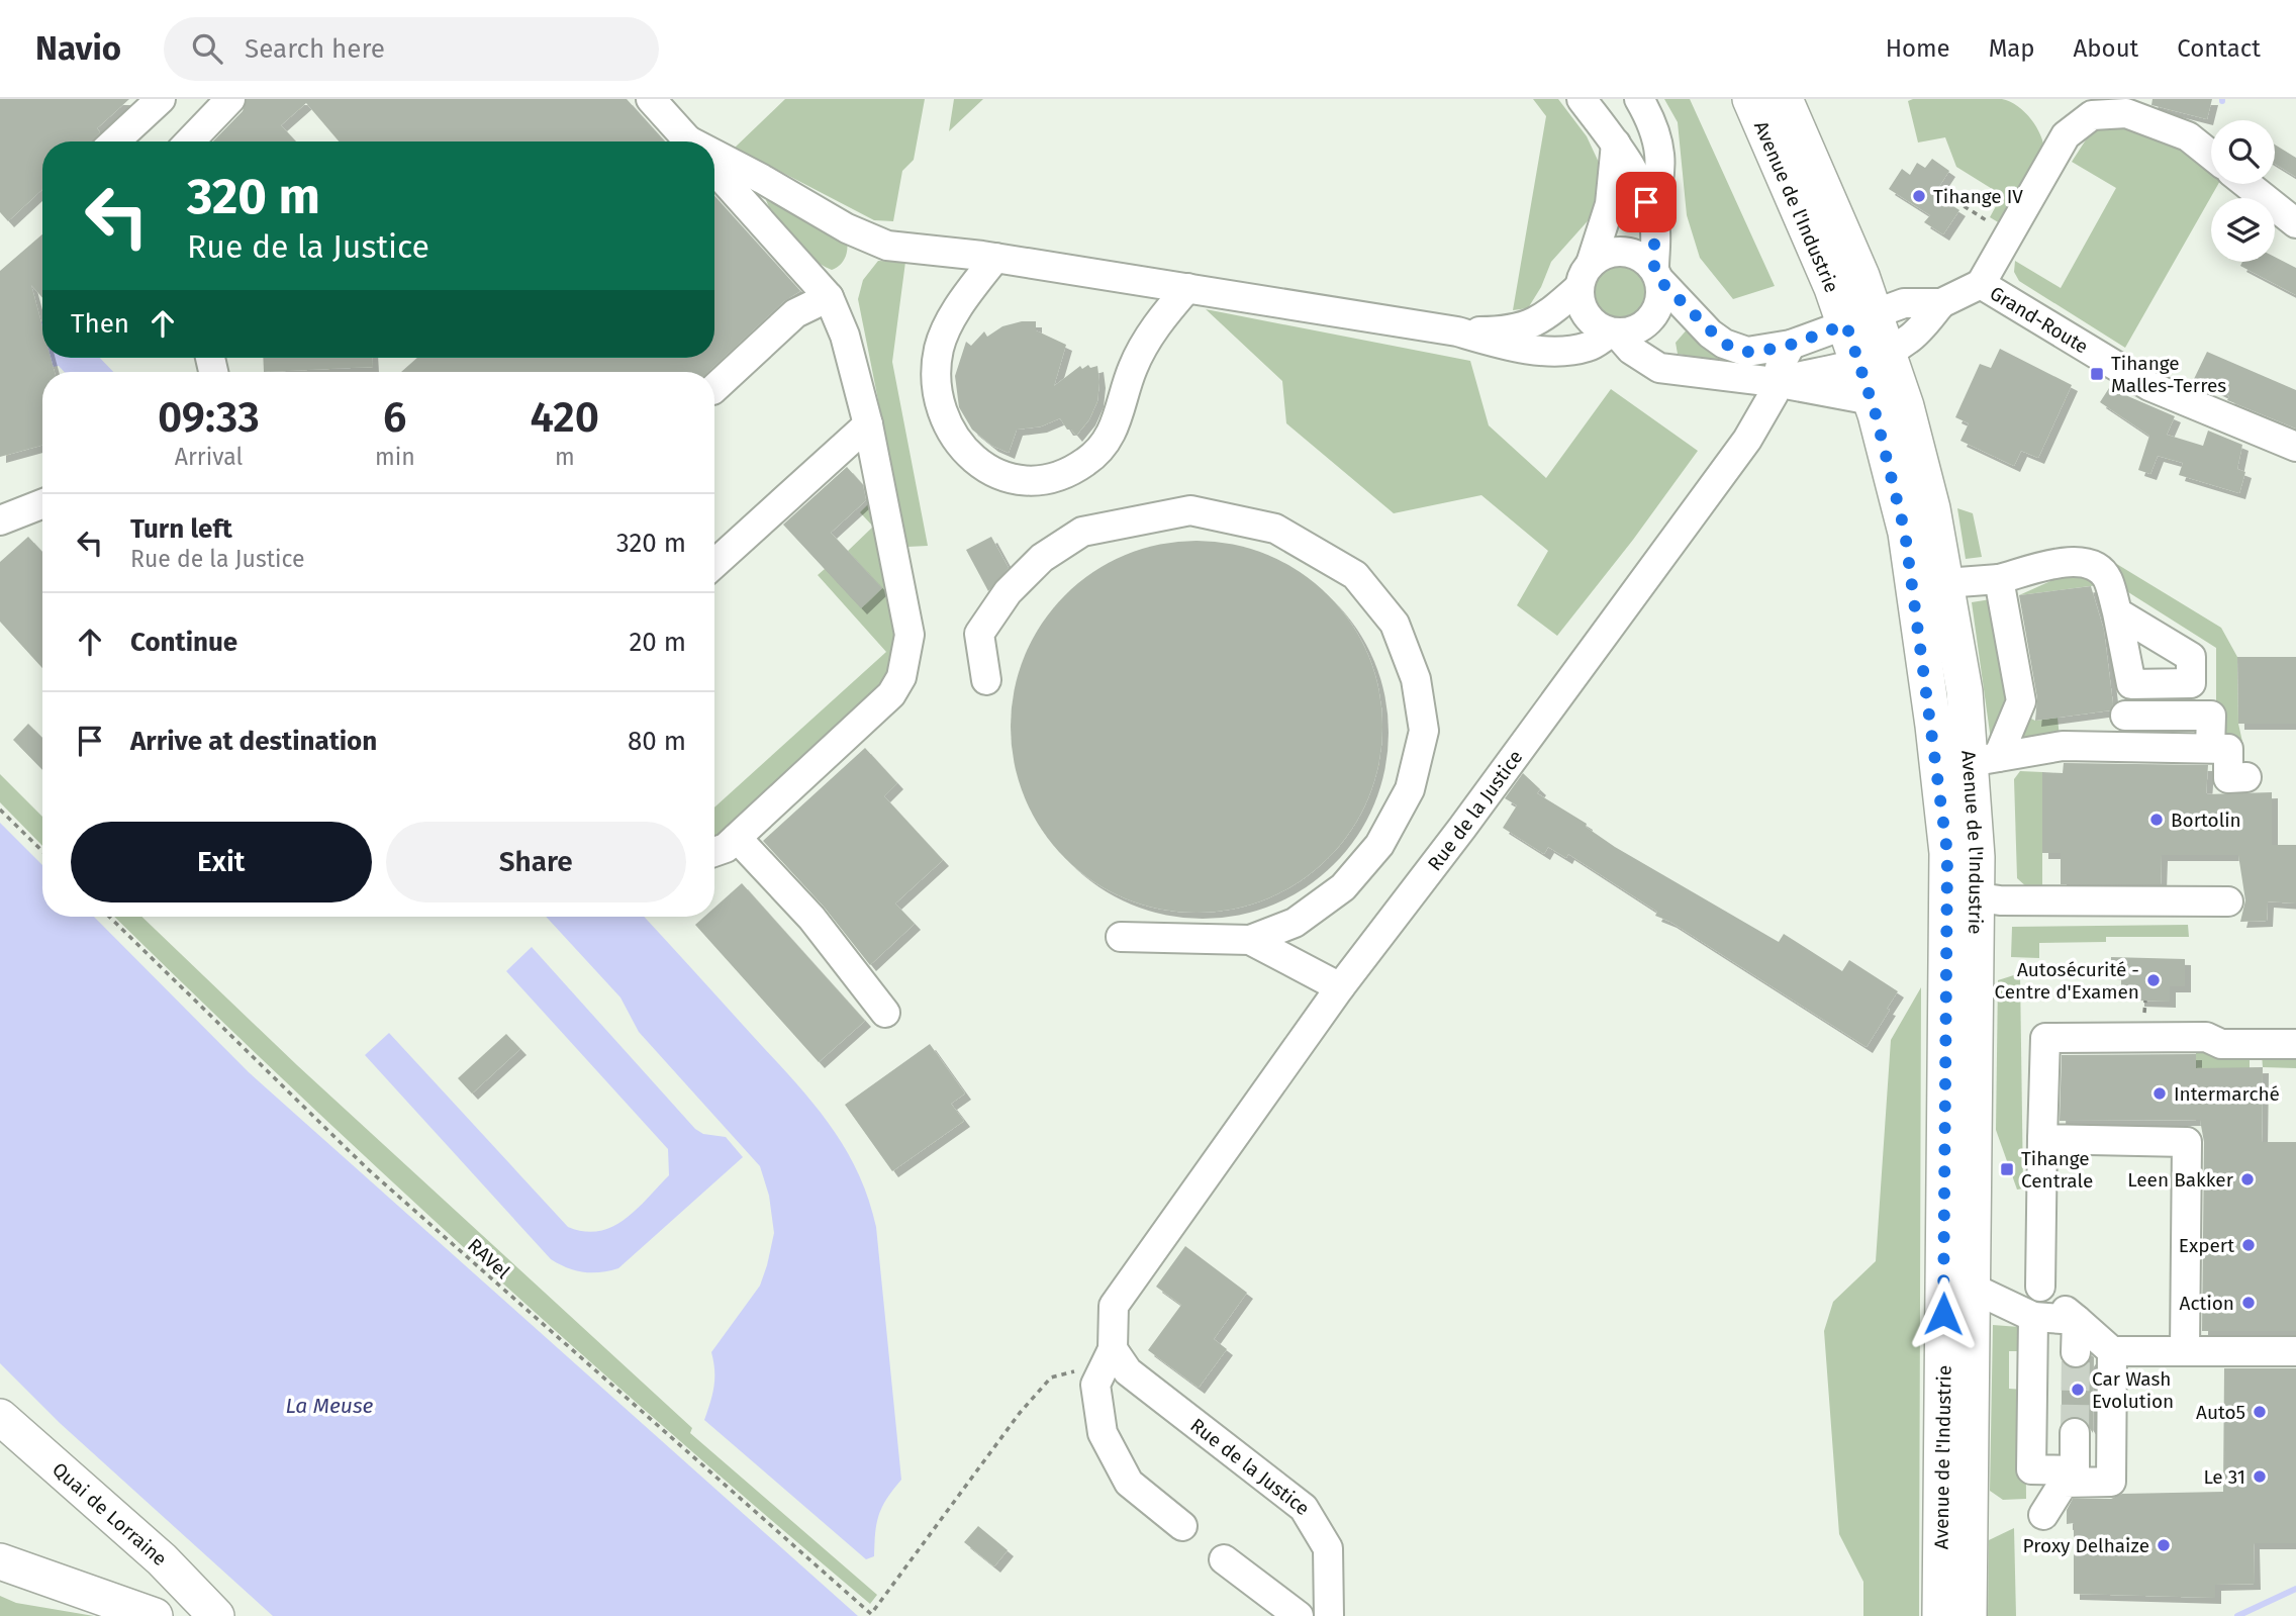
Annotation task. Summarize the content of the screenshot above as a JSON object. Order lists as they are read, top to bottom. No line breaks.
{"streets":{"main road":["Avenue de l'Industrie","Quai de Lorraine"],"street":["Grand-Route","Rue de la Justice"],"path":["RAVel"]},"crossings":[["Avenue de l'Industrie","Grand-Route"]],"water":["La Meuse"],"places":{"other":["Tihange IV","Bortolin","Autosécurité - Centre d'Examen","Intermarché","Leen Bakker","Expert","Action","Car Wash Evolution","Auto5","Le 31","Proxy Delhaize"],"transit":["Tihange Malles-Terres","Tihange Centrale"]},"page":{"header":"Navio","search":"Search here","nav":["Home","Map","About","Contact"],"turn":["320 m","Rue de la Justice"],"then":"Then","eta":["09:33","Arrival","6","min","420","m"],"list":[{"name":"Turn left","note":"Rue de la Justice","value":"320 m"},{"name":"Continue","value":"20 m"},{"name":"Arrive at destination","value":"80 m"}],"buttons":["Exit","Share"]}}
